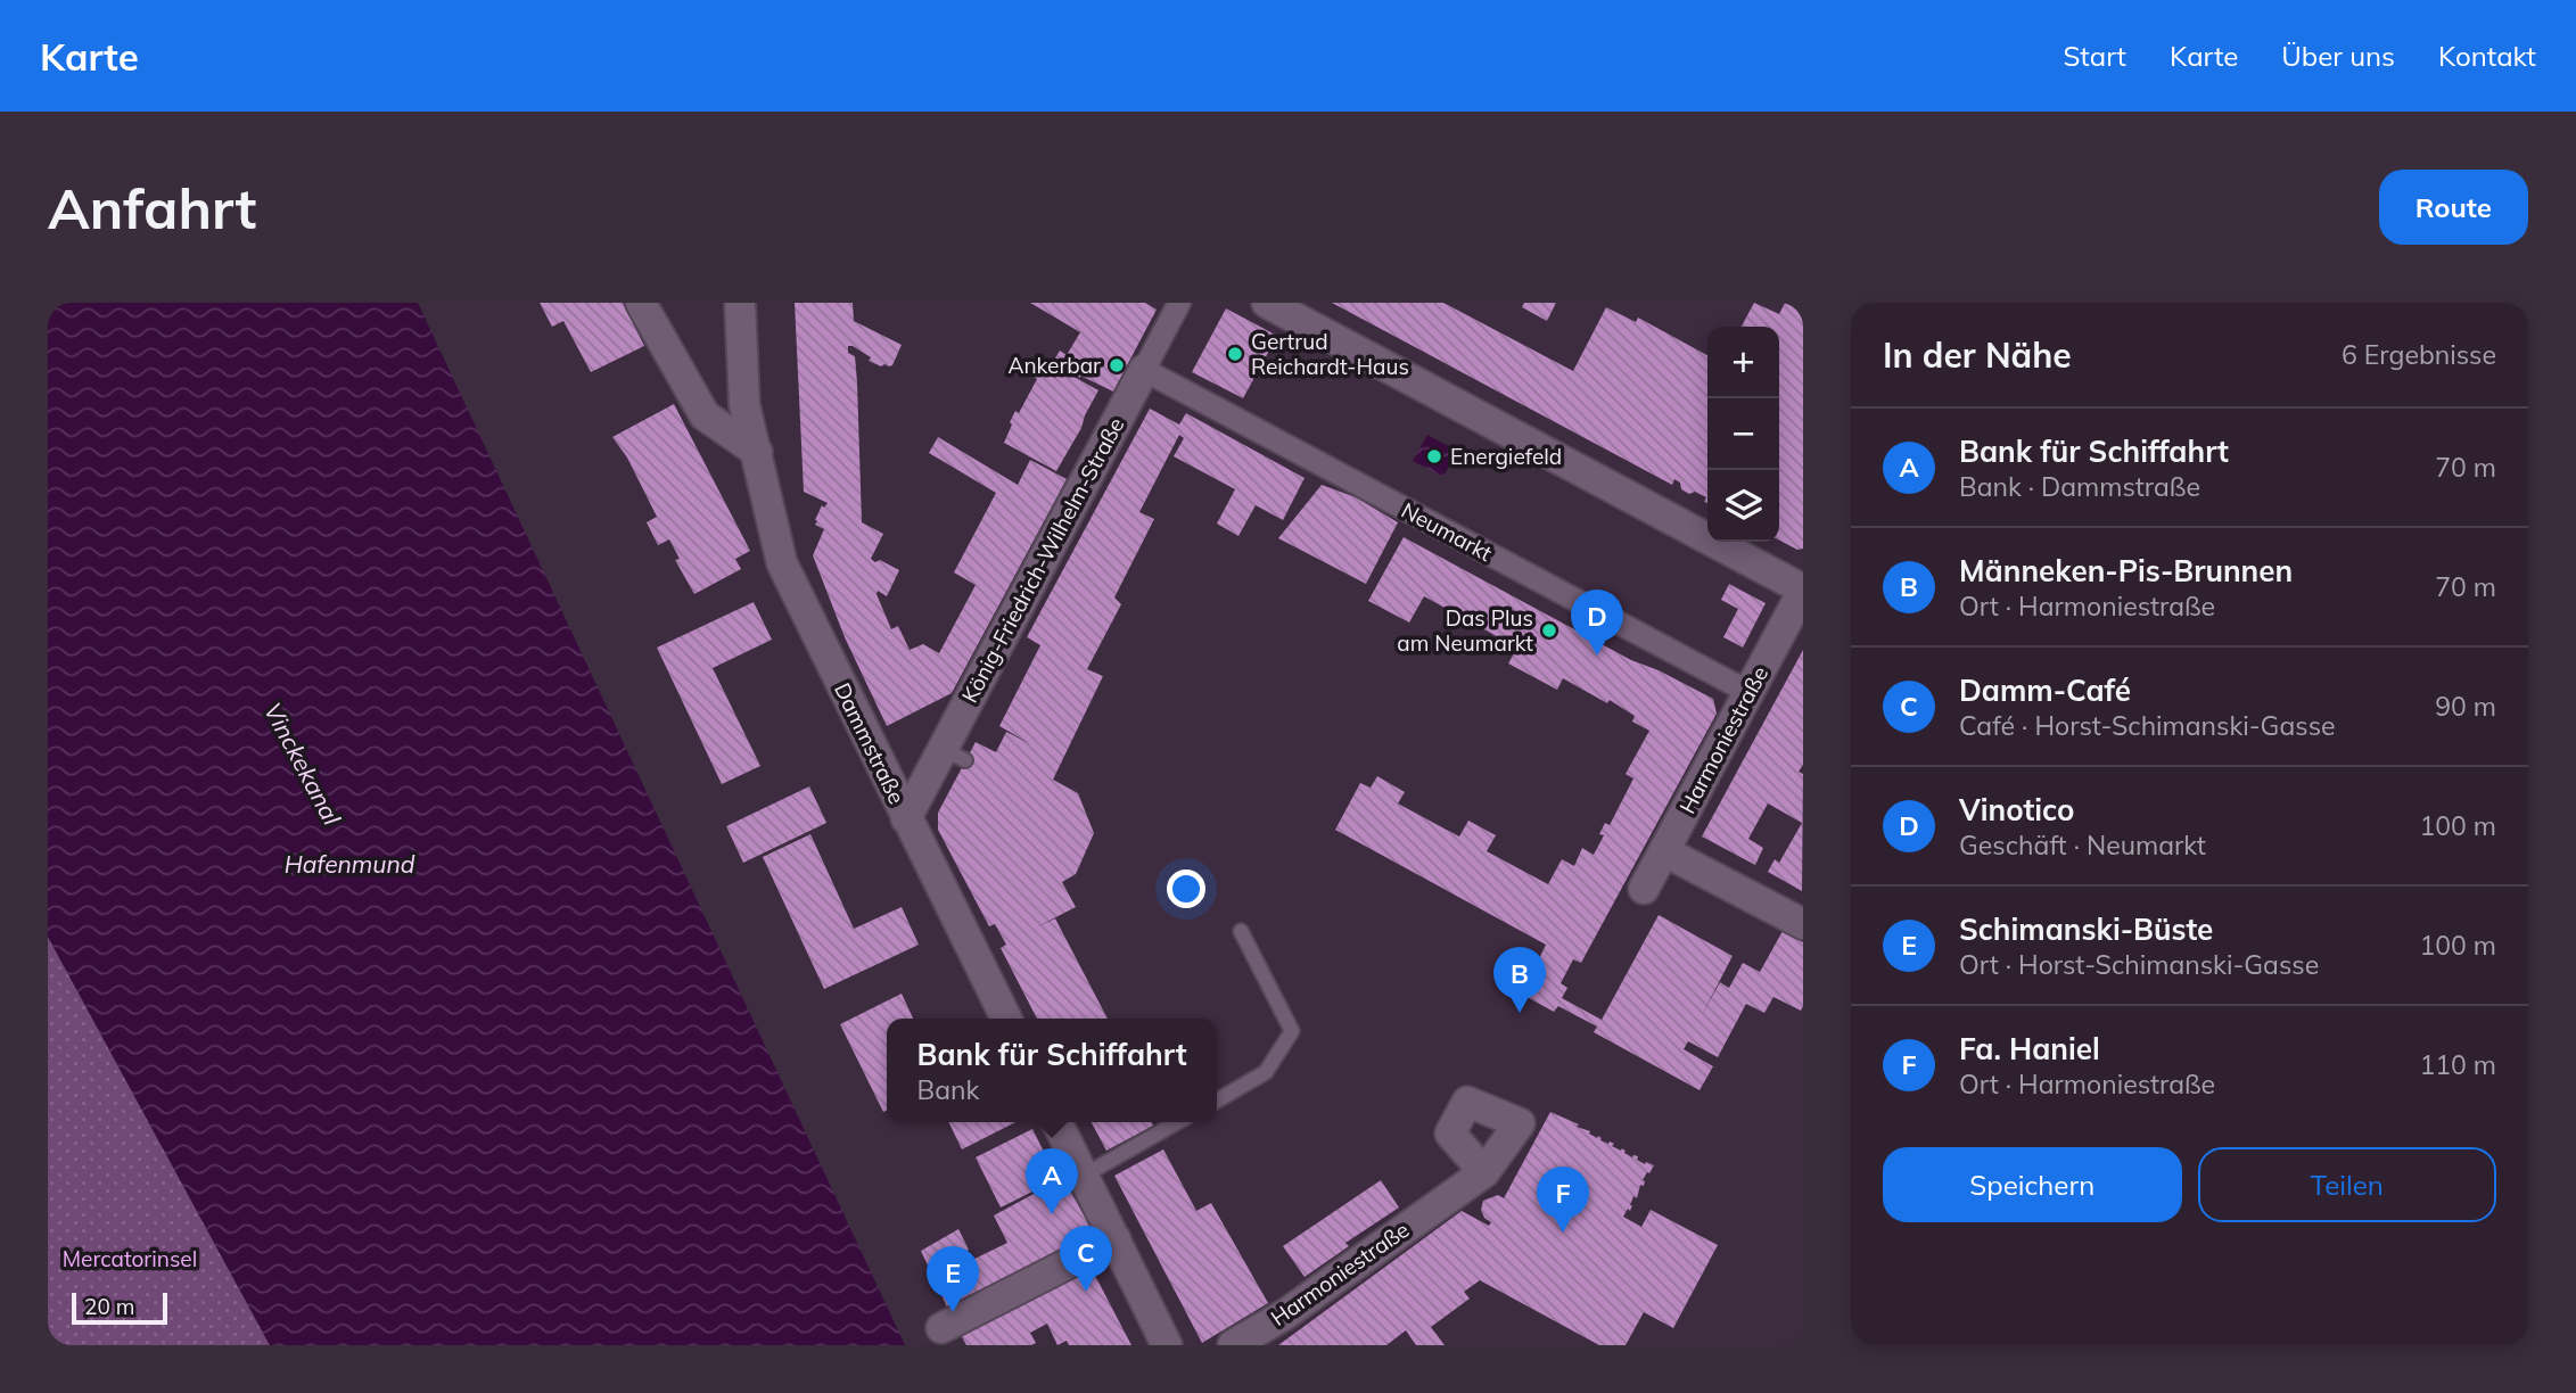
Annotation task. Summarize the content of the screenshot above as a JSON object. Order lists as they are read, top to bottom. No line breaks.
{"streets":{"street":["Neumarkt","König-Friedrich-Wilhelm-Straße","Harmoniestraße","Dammstraße"]},"crossings":[["Neumarkt","König-Friedrich-Wilhelm-Straße"],["Neumarkt","Harmoniestraße"],["König-Friedrich-Wilhelm-Straße","Dammstraße"]],"water":["Vinckekanal","Hafenmund"],"parks":["Mercatorinsel"],"places":["Gertrud Reichardt-Haus","Ankerbar","Energiefeld","Das Plus am Neumarkt"],"scale_bar":"20 m","page":{"header":"Karte","nav":["Start","Karte","Über uns","Kontakt"],"buttons":["Route",["Speichern","Teilen"]],"title":"Anfahrt","heading":["In der Nähe","6 Ergebnisse"],"map_buttons":["+","−"],"list":[{"mark":"A","name":"Bank für Schiffahrt","note":"Bank · Dammstraße","value":"70 m"},{"mark":"B","name":"Männeken-Pis-Brunnen","note":"Ort · Harmoniestraße","value":"70 m"},{"mark":"C","name":"Damm-Café","note":"Café · Horst-Schimanski-Gasse","value":"90 m"},{"mark":"D","name":"Vinotico","note":"Geschäft · Neumarkt","value":"100 m"},{"mark":"E","name":"Schimanski-Büste","note":"Ort · Horst-Schimanski-Gasse","value":"100 m"},{"mark":"F","name":"Fa. Haniel","note":"Ort · Harmoniestraße","value":"110 m"}],"pins":["D","B","A","F","C","E"],"popup":["Bank für Schiffahrt","Bank"],"scale":"20 m"}}
